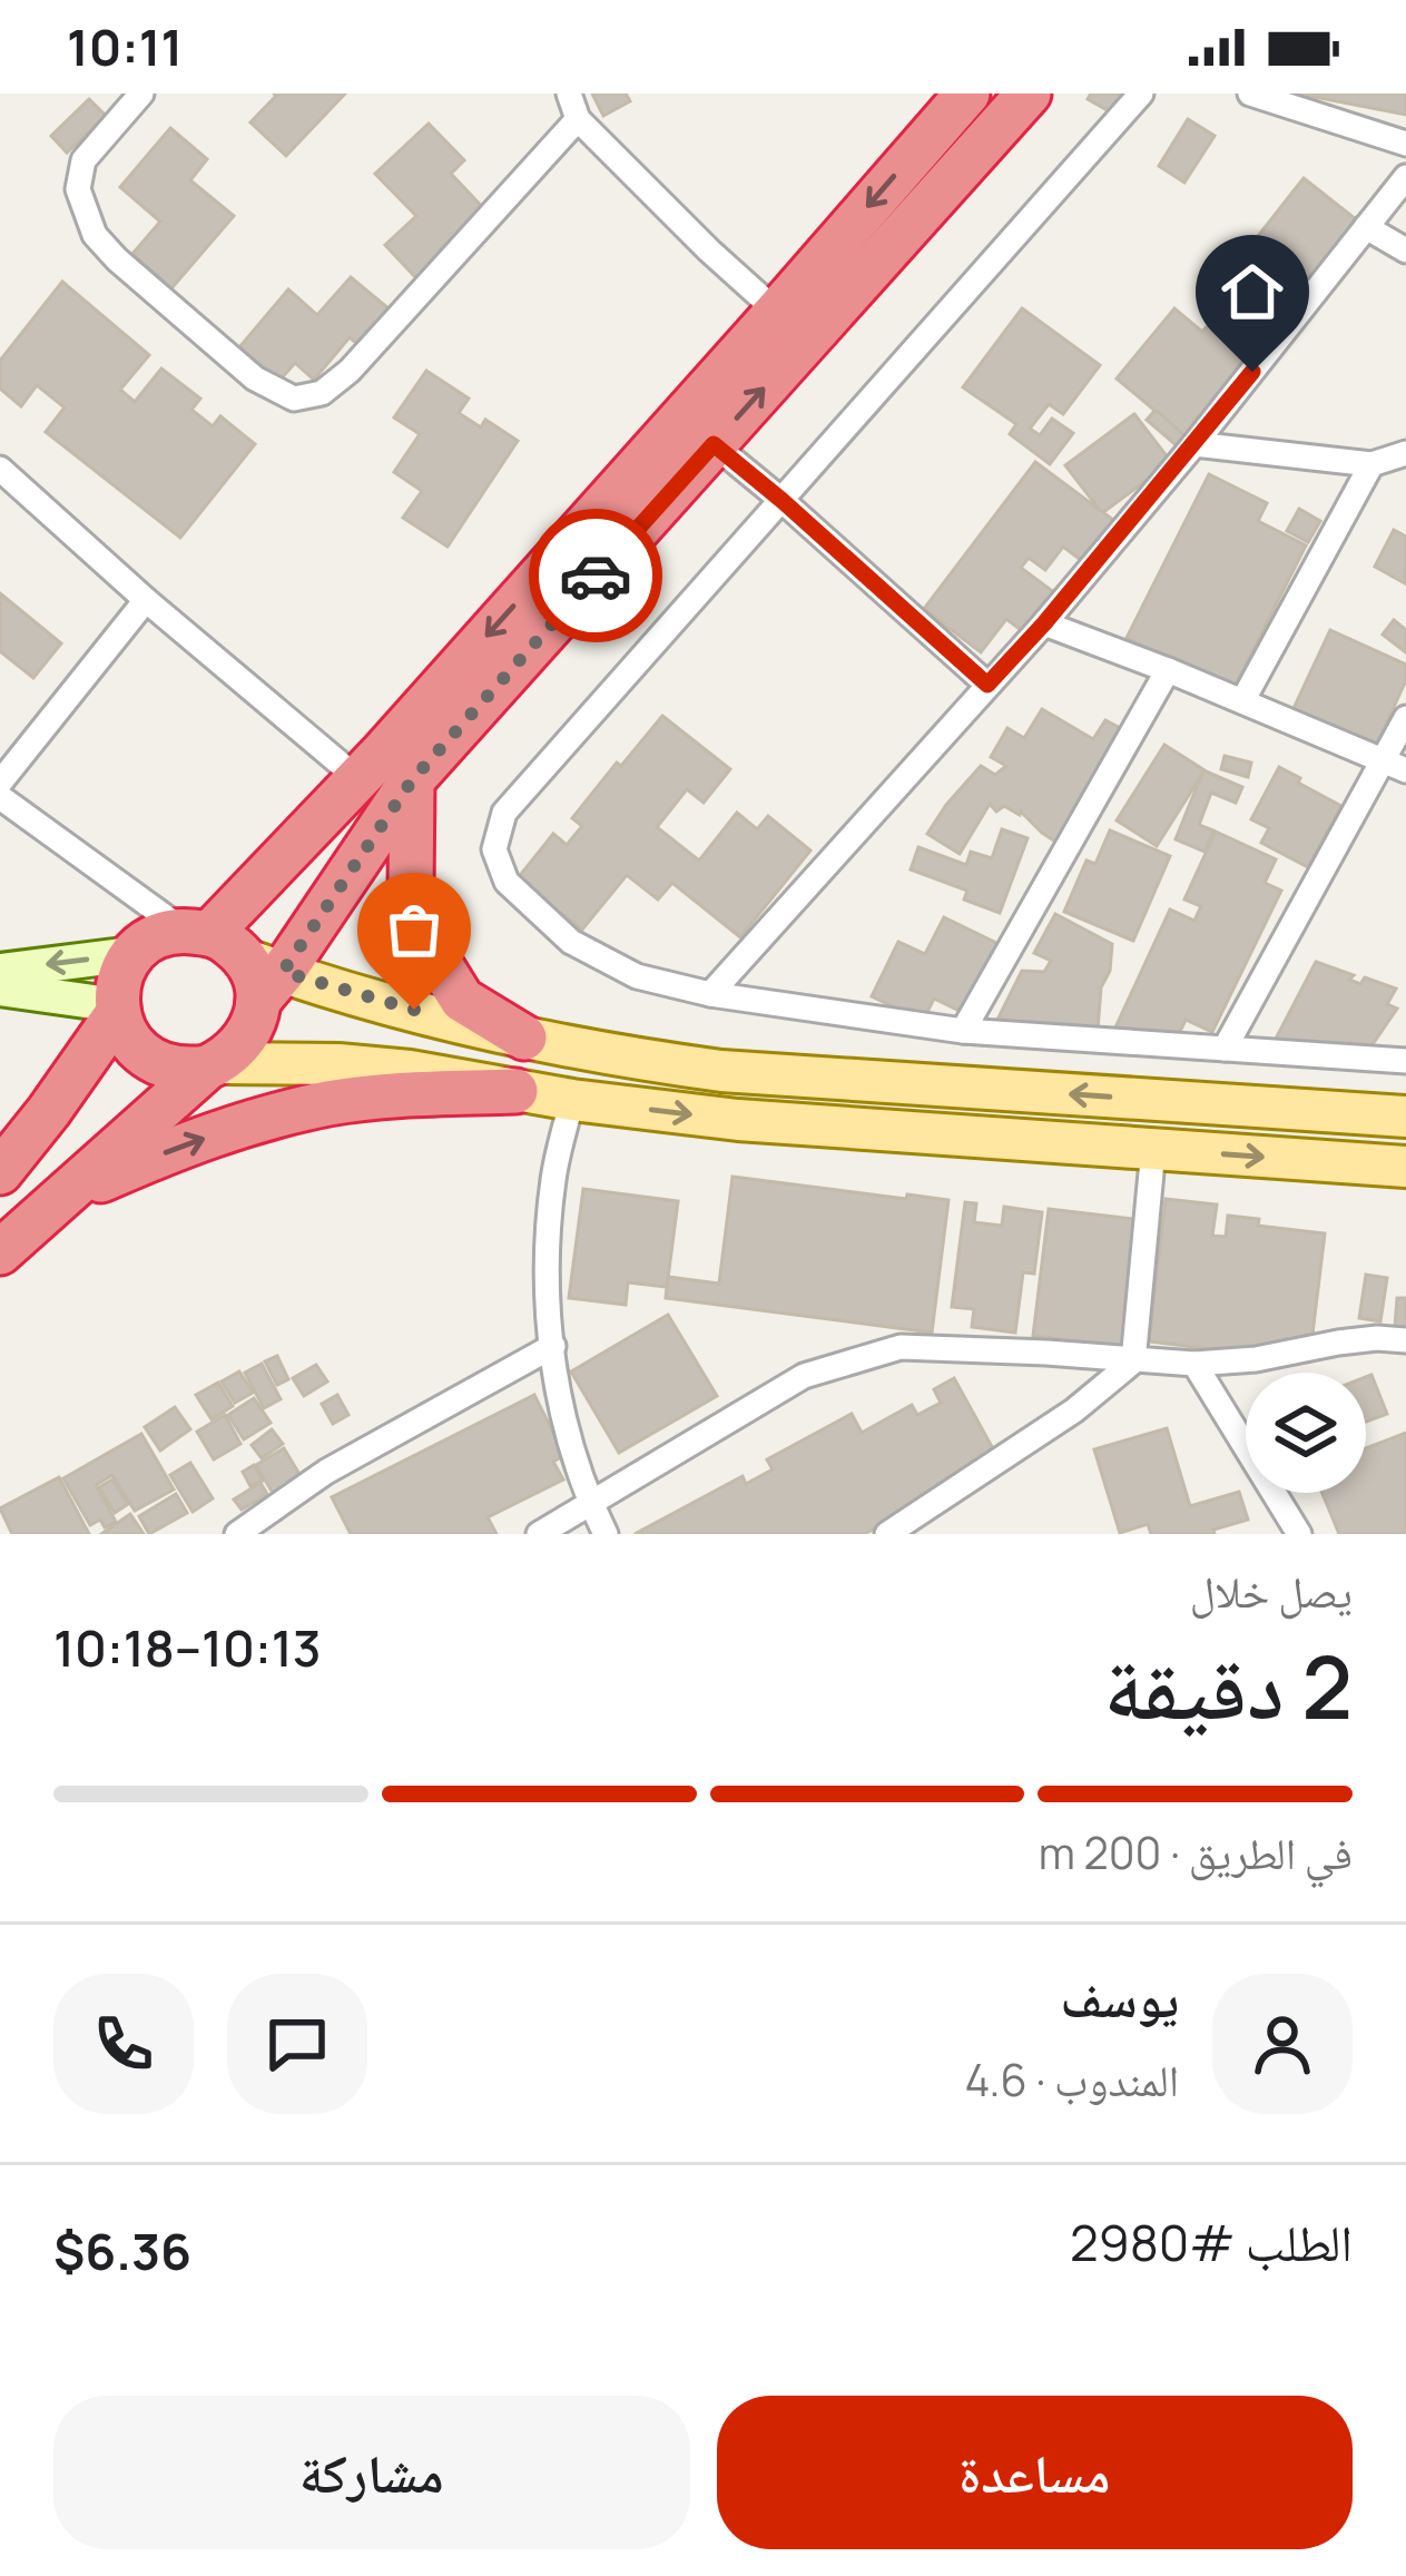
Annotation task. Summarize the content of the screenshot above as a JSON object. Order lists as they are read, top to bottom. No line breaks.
{"page":{"status":"10:11","heading":["2 دقيقة","يصل خلال","10:13–10:18"],"panel":["يوسف","المندوب · 4.6","الطلب #2980","$6.36"],"bar":"في الطريق · 200 m","buttons":["مساعدة","مشاركة"]}}
